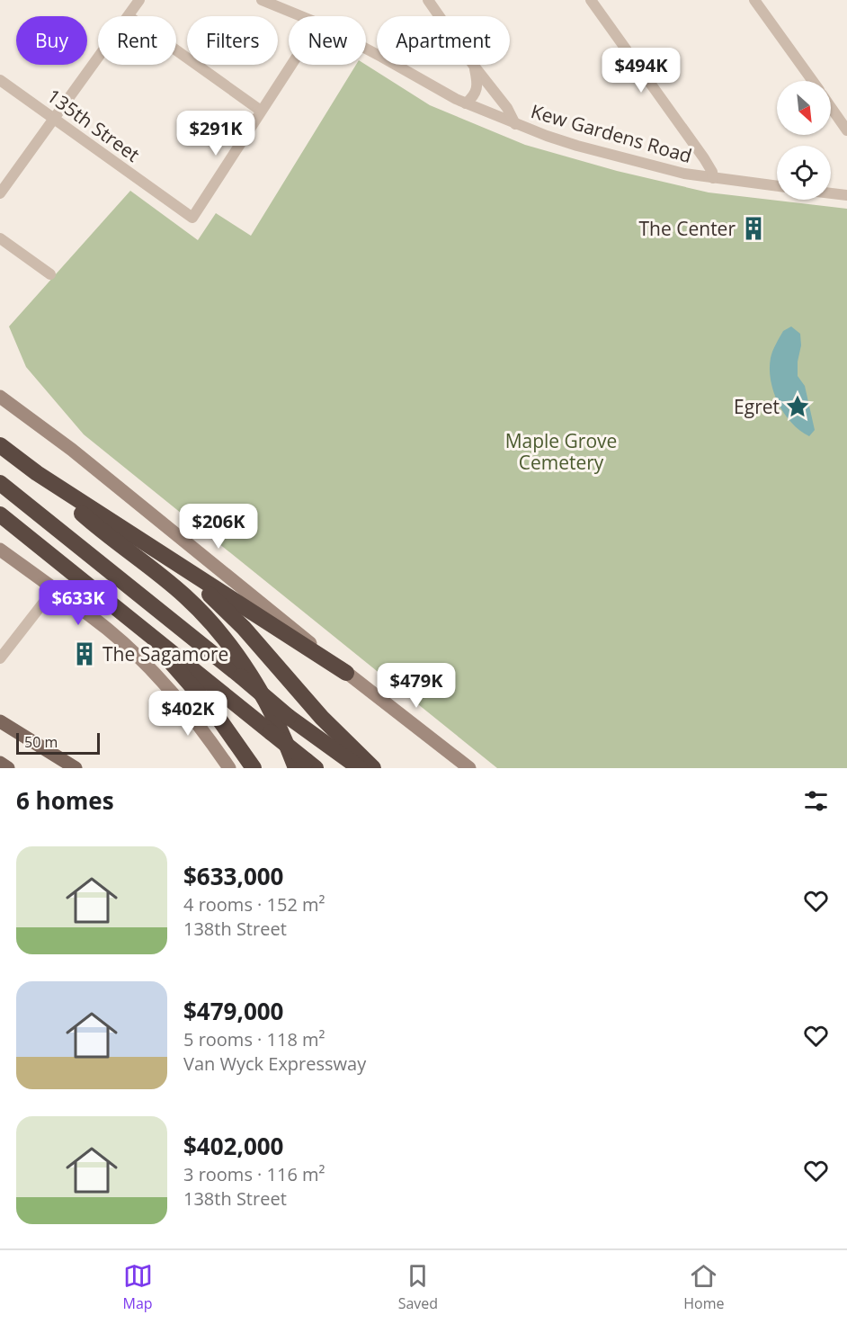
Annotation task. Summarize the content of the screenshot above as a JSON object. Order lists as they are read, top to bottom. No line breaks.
{"streets":{"street":["135th Street","Kew Gardens Road"]},"parks":["Maple Grove Cemetery"],"places":{"building":["The Center","The Sagamore"],"place":["Egret"]},"scale_bar":"50 m","north":"bottom right","page":{"chip":["Buy","Rent","Filters","New","Apartment"],"price":["$494K","$291K","$206K","$633K","$479K","$402K"],"scale":"50 m","heading":"6 homes","list":[{"name":"$633,000","note":"4 rooms · 152 m² · 138th Street"},{"name":"$479,000","note":"5 rooms · 118 m² · Van Wyck Expressway"},{"name":"$402,000","note":"3 rooms · 116 m² · 138th Street"}],"tabs":["Map","Saved","Home"]}}
